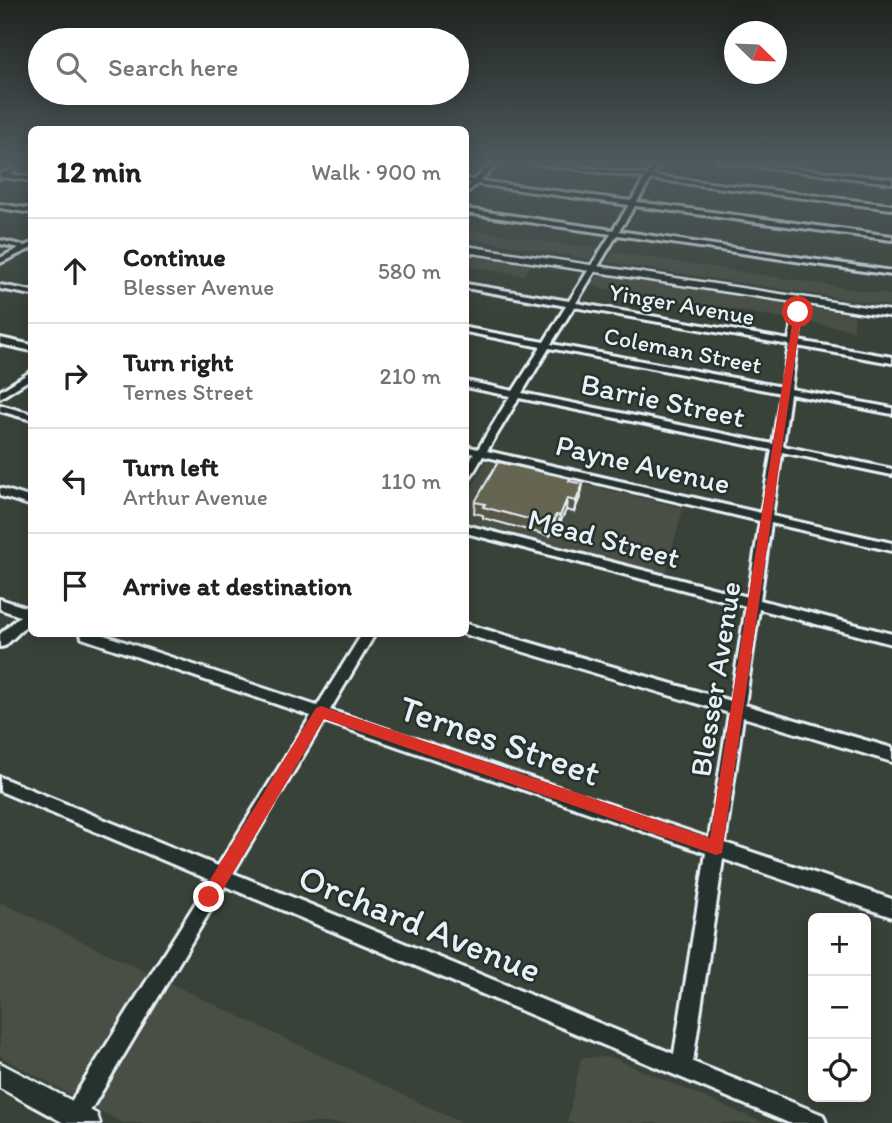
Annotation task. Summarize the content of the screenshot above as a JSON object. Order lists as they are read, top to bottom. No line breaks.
{"streets":{"street":["Yinger Avenue","Coleman Street","Barrie Street","Payne Avenue","Mead Street","Blesser Avenue","Ternes Street","Orchard Avenue"]},"crossings":[["Yinger Avenue","Blesser Avenue"],["Coleman Street","Blesser Avenue"],["Barrie Street","Blesser Avenue"],["Payne Avenue","Blesser Avenue"],["Mead Street","Blesser Avenue"],["Blesser Avenue","Ternes Street"],["Blesser Avenue","Orchard Avenue"]],"north":"bottom right","page":{"search":"Search here","heading":["12 min","Walk · 900 m"],"list":[["Continue","Blesser Avenue","580 m"],["Turn right","Ternes Street","210 m"],["Turn left","Arthur Avenue","110 m"],"Arrive at destination"],"map_buttons":["+","−"]}}
